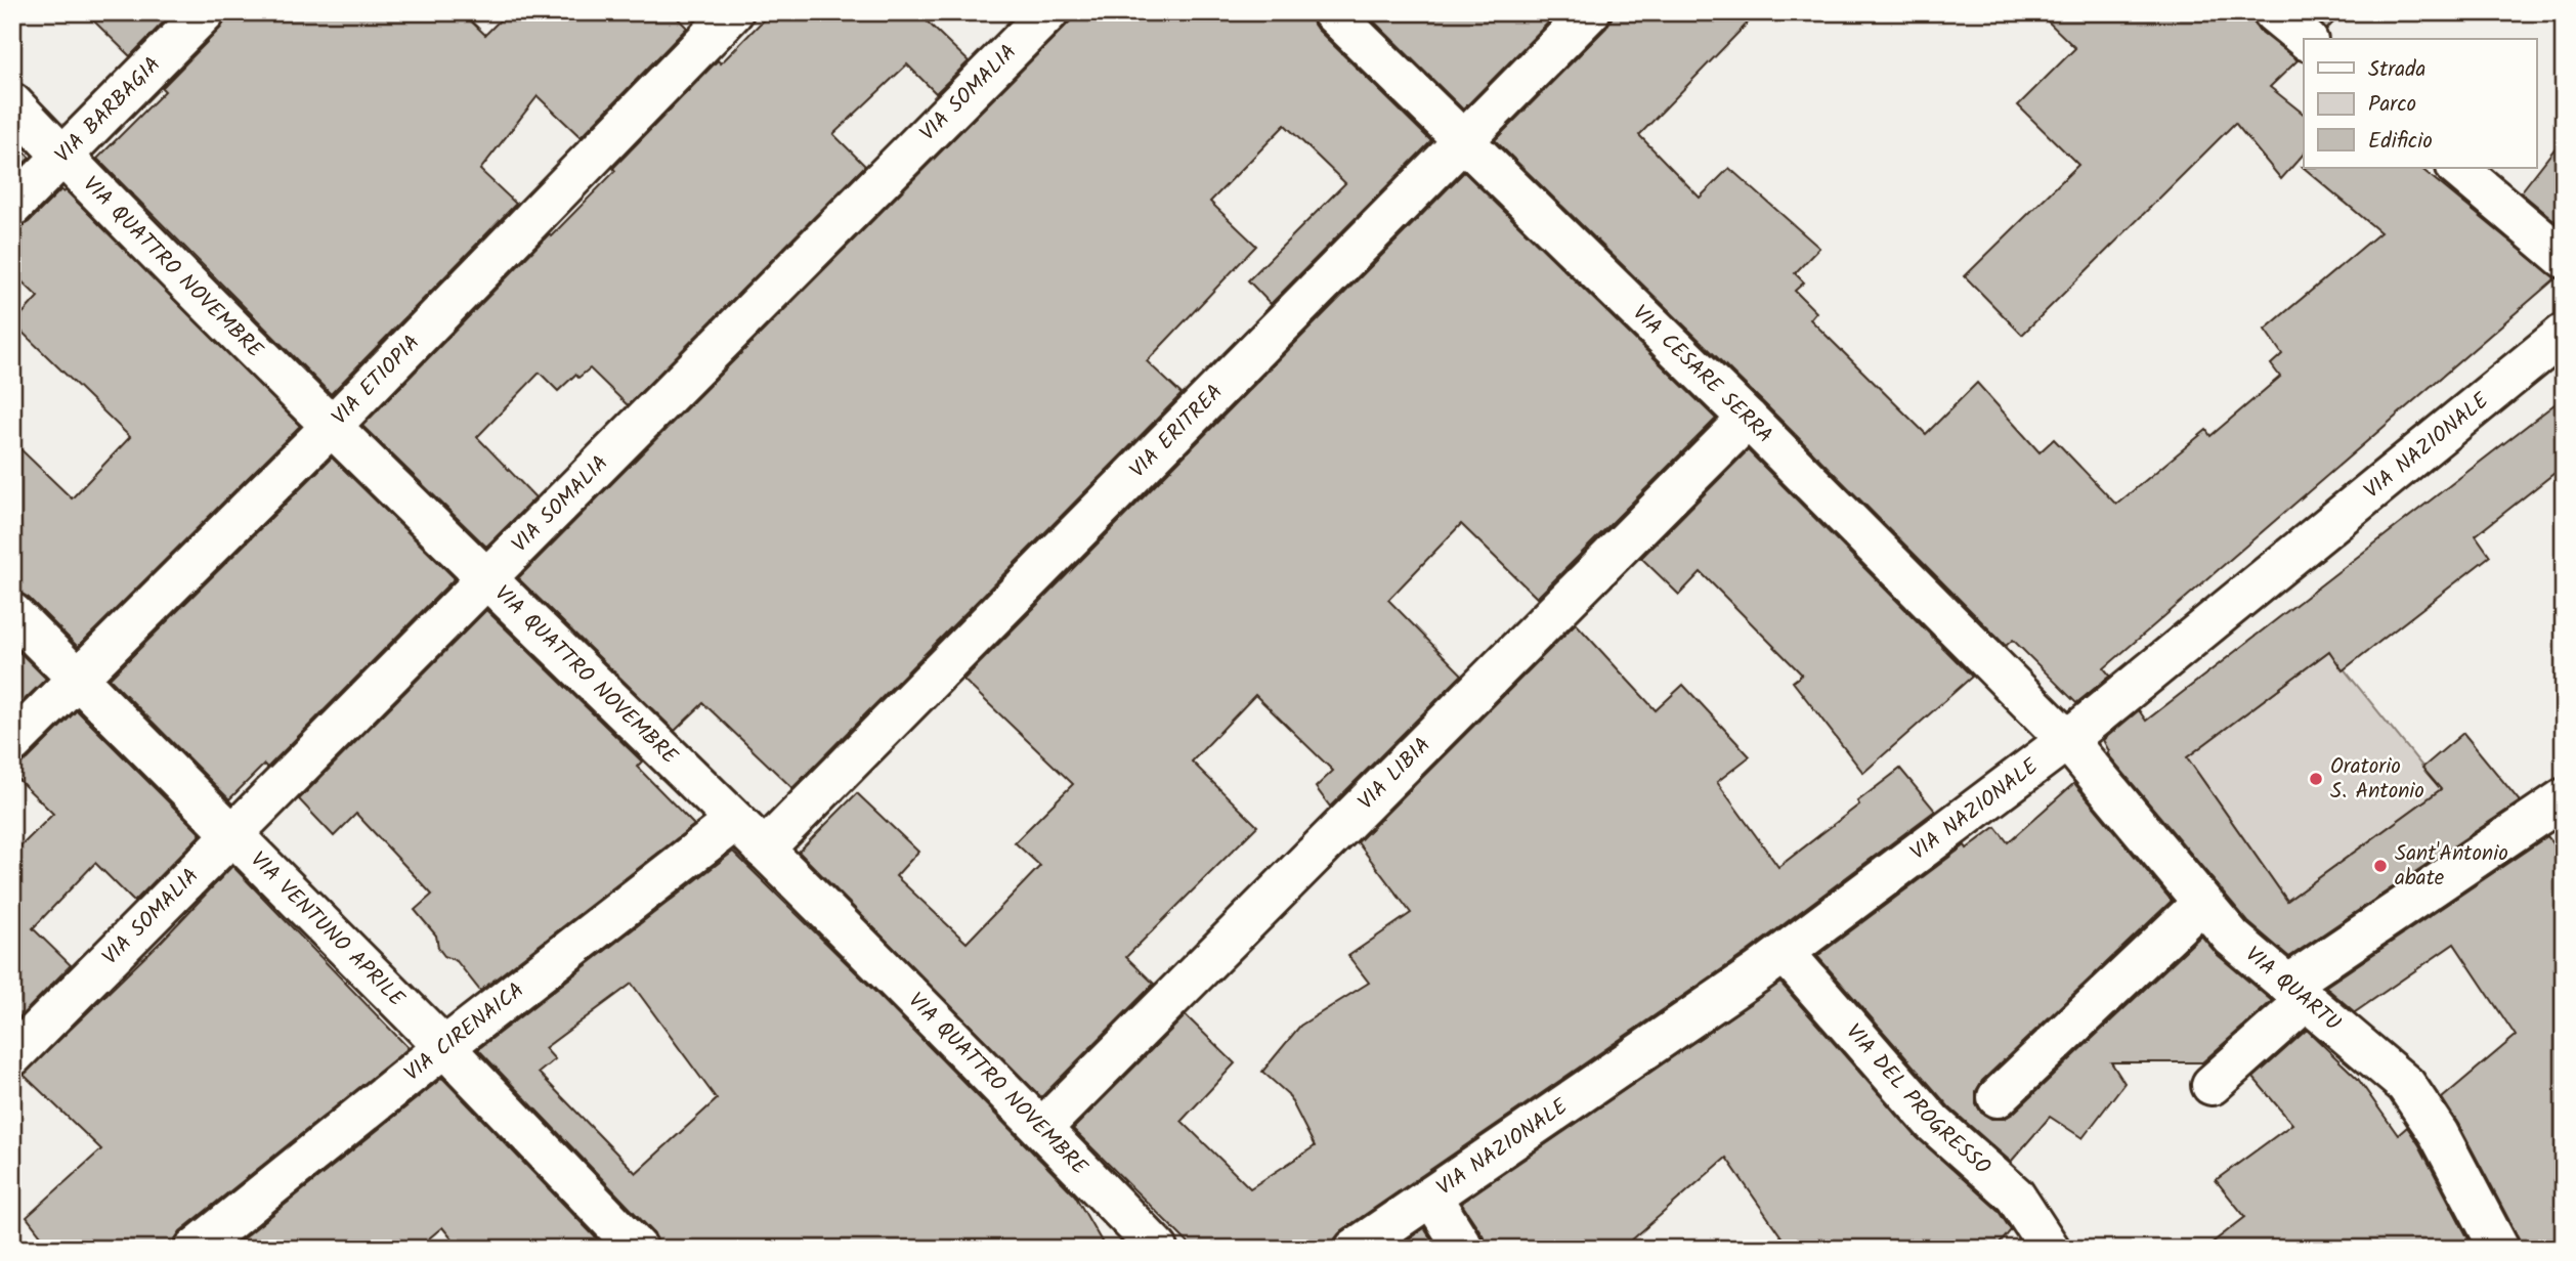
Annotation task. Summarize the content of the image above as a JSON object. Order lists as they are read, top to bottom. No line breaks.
{"streets":{"street":["VIA SOMALIA","VIA BARBAGIA","VIA QUATTRO NOVEMBRE","VIA CESARE SERRA","VIA ETIOPIA","VIA ERITREA","VIA NAZIONALE","VIA LIBIA","VIA VENTUNO APRILE","VIA QUARTU","VIA CIRENAICA","VIA DEL PROGRESSO"]},"crossings":[["VIA SOMALIA","VIA QUATTRO NOVEMBRE"],["VIA SOMALIA","VIA VENTUNO APRILE"],["VIA BARBAGIA","VIA QUATTRO NOVEMBRE"],["VIA QUATTRO NOVEMBRE","VIA ETIOPIA"],["VIA QUATTRO NOVEMBRE","VIA ERITREA"],["VIA QUATTRO NOVEMBRE","VIA LIBIA"],["VIA QUATTRO NOVEMBRE","VIA CIRENAICA"],["VIA CESARE SERRA","VIA ERITREA"],["VIA CESARE SERRA","VIA NAZIONALE"],["VIA CESARE SERRA","VIA LIBIA"],["VIA CESARE SERRA","VIA QUARTU"],["VIA ETIOPIA","VIA VENTUNO APRILE"],["VIA NAZIONALE","VIA QUARTU"],["VIA NAZIONALE","VIA DEL PROGRESSO"],["VIA VENTUNO APRILE","VIA CIRENAICA"]],"places":["Oratorio S. Antonio","Sant'Antonio abate"],"legend":["Strada","Parco","Edificio"]}
